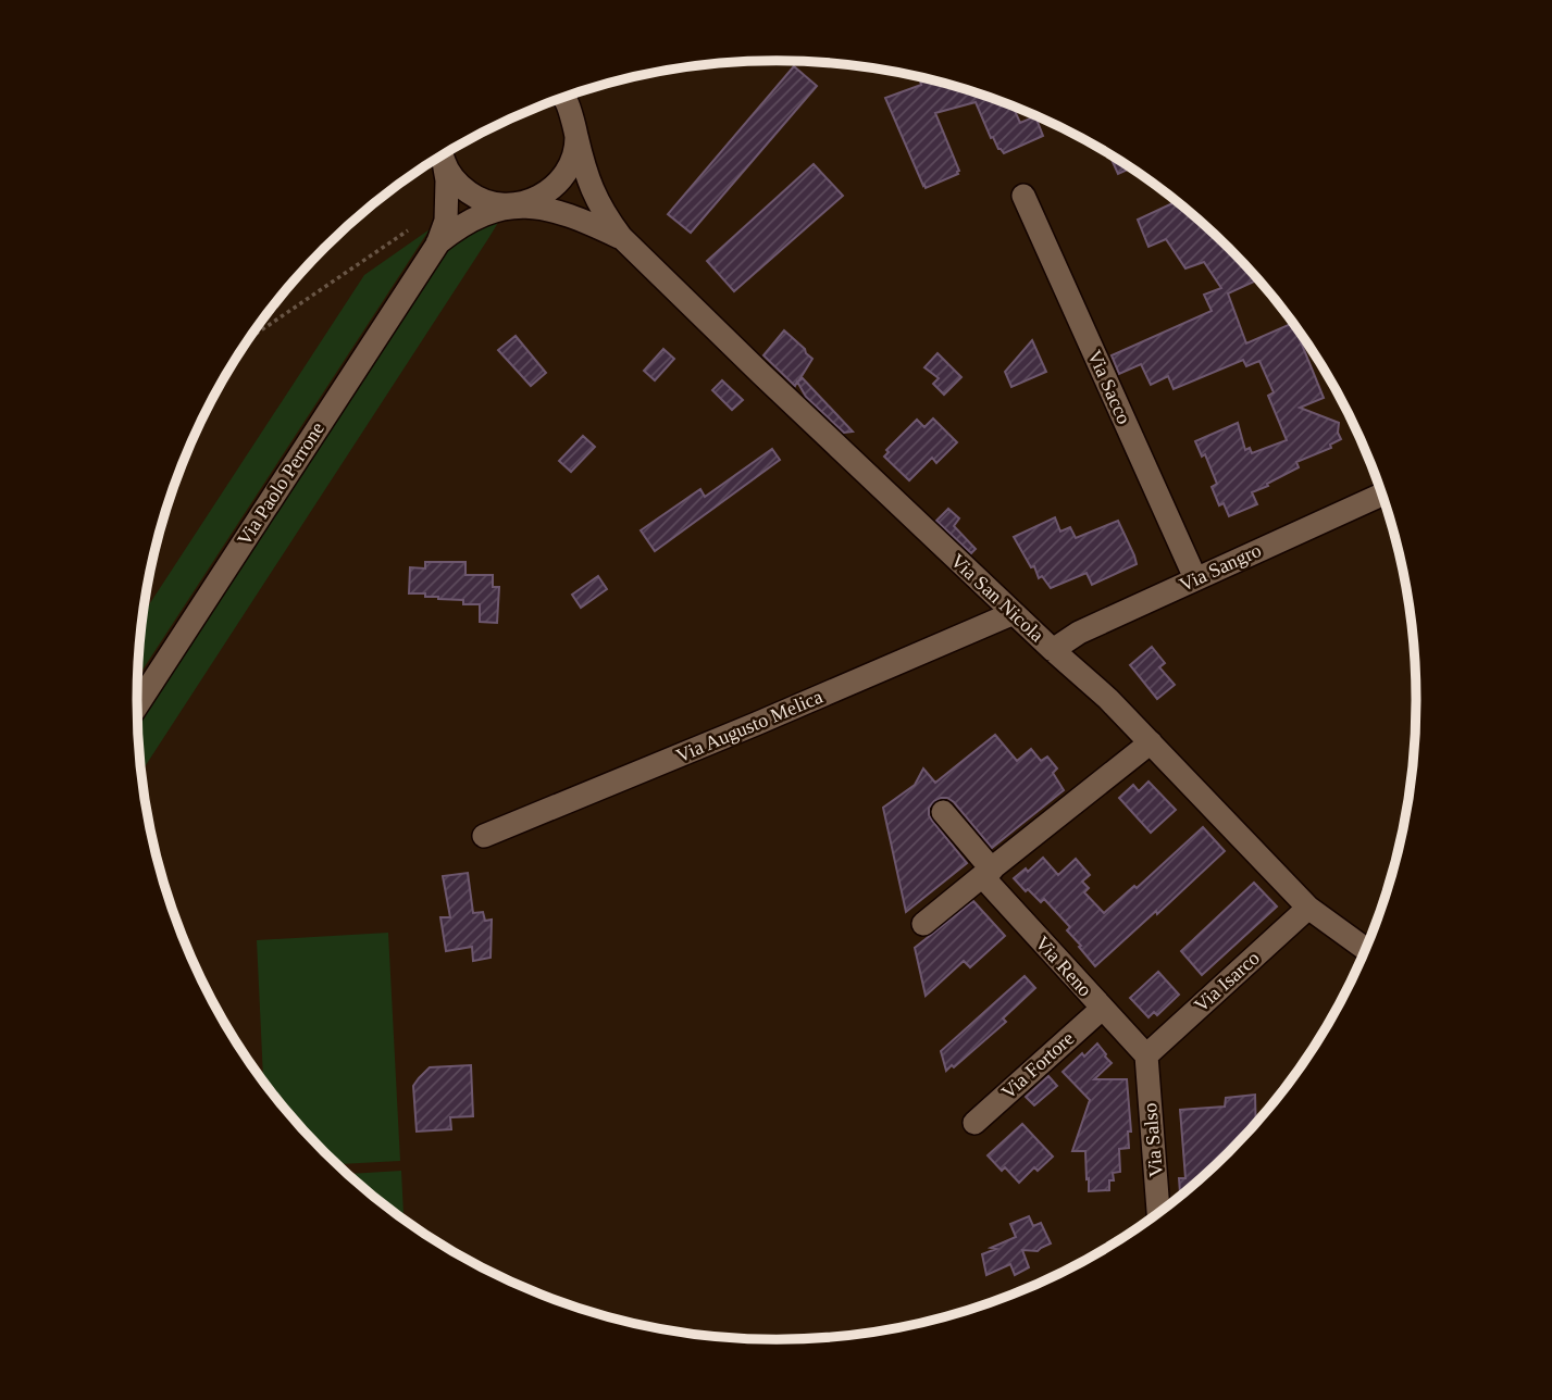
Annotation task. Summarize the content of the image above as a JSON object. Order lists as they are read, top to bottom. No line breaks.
{"streets":{"street":["Via Sacco","Via Paolo Perrone","Via Sangro","Via San Nicola","Via Augusto Melica","Via Reno","Via Isarco","Via Fortore","Via Salso"]},"crossings":[["Via Sacco","Via Sangro"],["Via Paolo Perrone","Via San Nicola"],["Via Sangro","Via San Nicola"],["Via San Nicola","Via Augusto Melica"],["Via San Nicola","Via Isarco"],["Via Reno","Via Isarco"],["Via Reno","Via Fortore"],["Via Reno","Via Salso"],["Via Isarco","Via Salso"]]}
